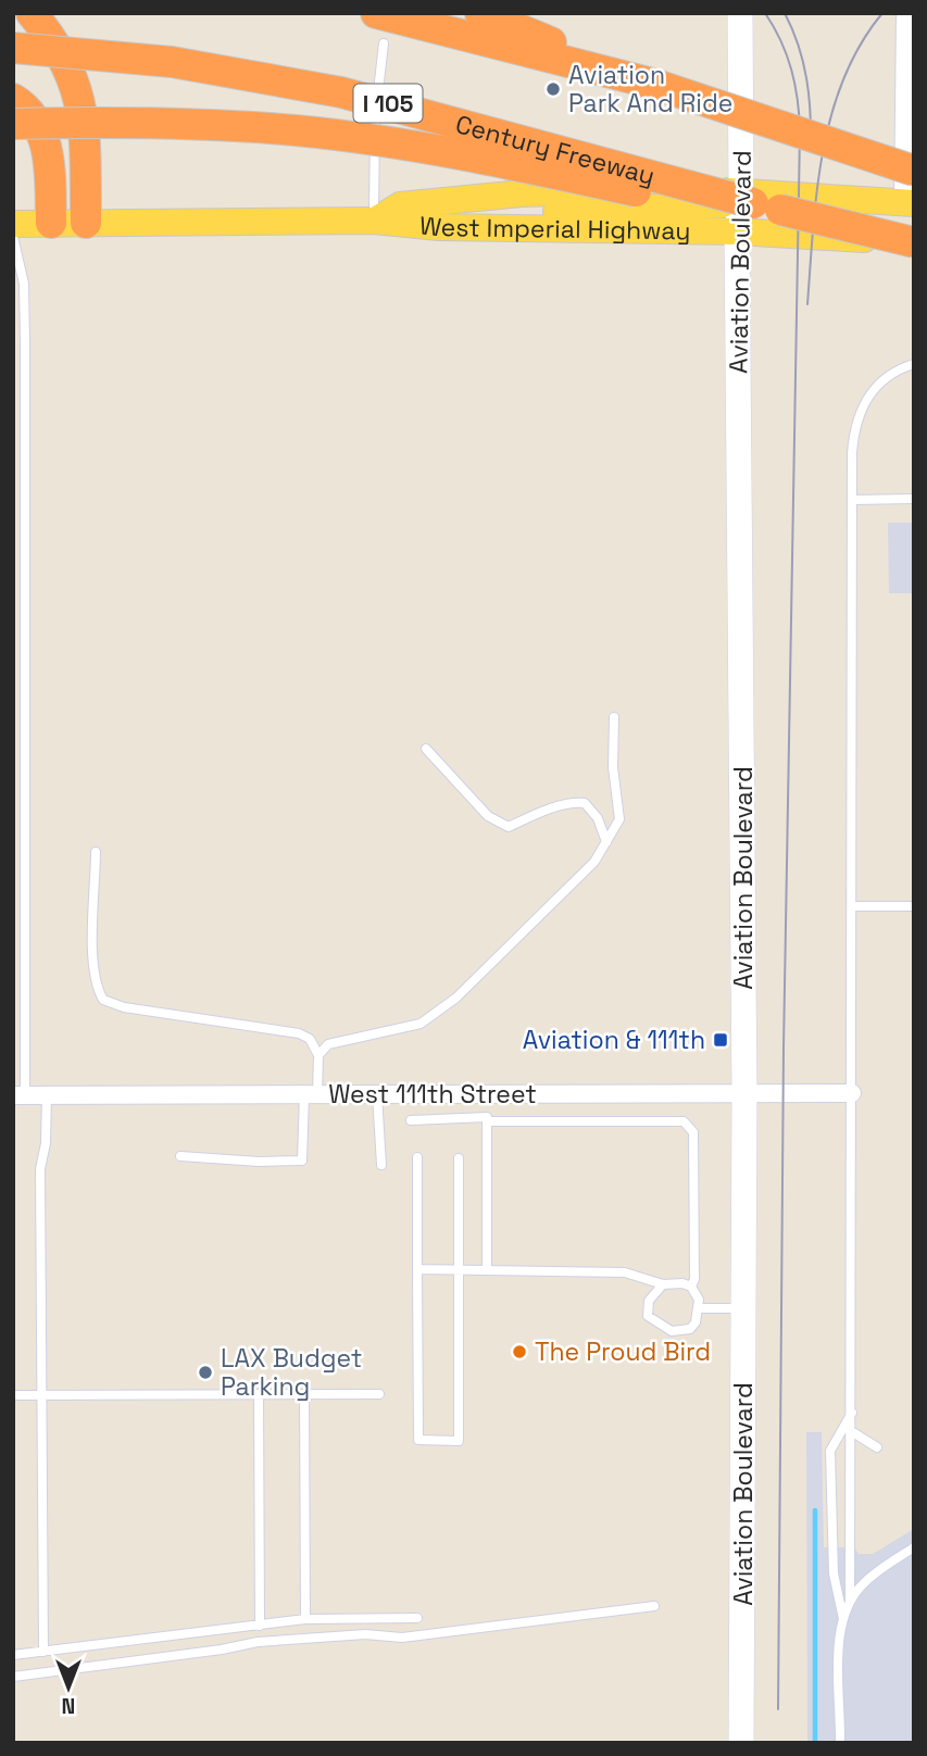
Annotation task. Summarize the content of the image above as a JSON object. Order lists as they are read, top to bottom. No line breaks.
{"streets":{"highway":["I 105","Century Freeway"],"main road":["West Imperial Highway","Aviation Boulevard"],"street":["West 111th Street"]},"crossings":[["Century Freeway","West Imperial Highway"],["Century Freeway","Aviation Boulevard"],["West Imperial Highway","Aviation Boulevard"],["Aviation Boulevard","West 111th Street"]],"places":{"other":["Aviation Park And Ride","The Proud Bird","LAX Budget Parking"],"transit":["Aviation & 111th"]},"north":"bottom"}
